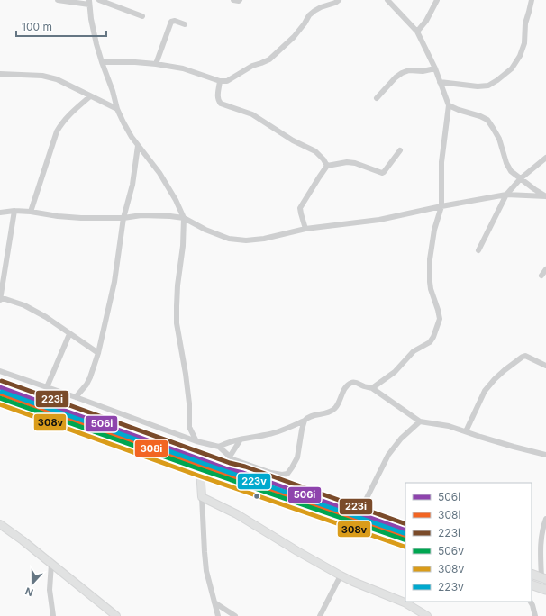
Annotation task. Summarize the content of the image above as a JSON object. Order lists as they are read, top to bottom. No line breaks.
{"lines":["transit line 223i","transit line 506i","transit line 223v","transit line 308i","transit line 506v","transit line 308v"],"legend":["506i","308i","223i","506v","308v","223v"],"scale_bar":"100 m","north":"bottom"}
